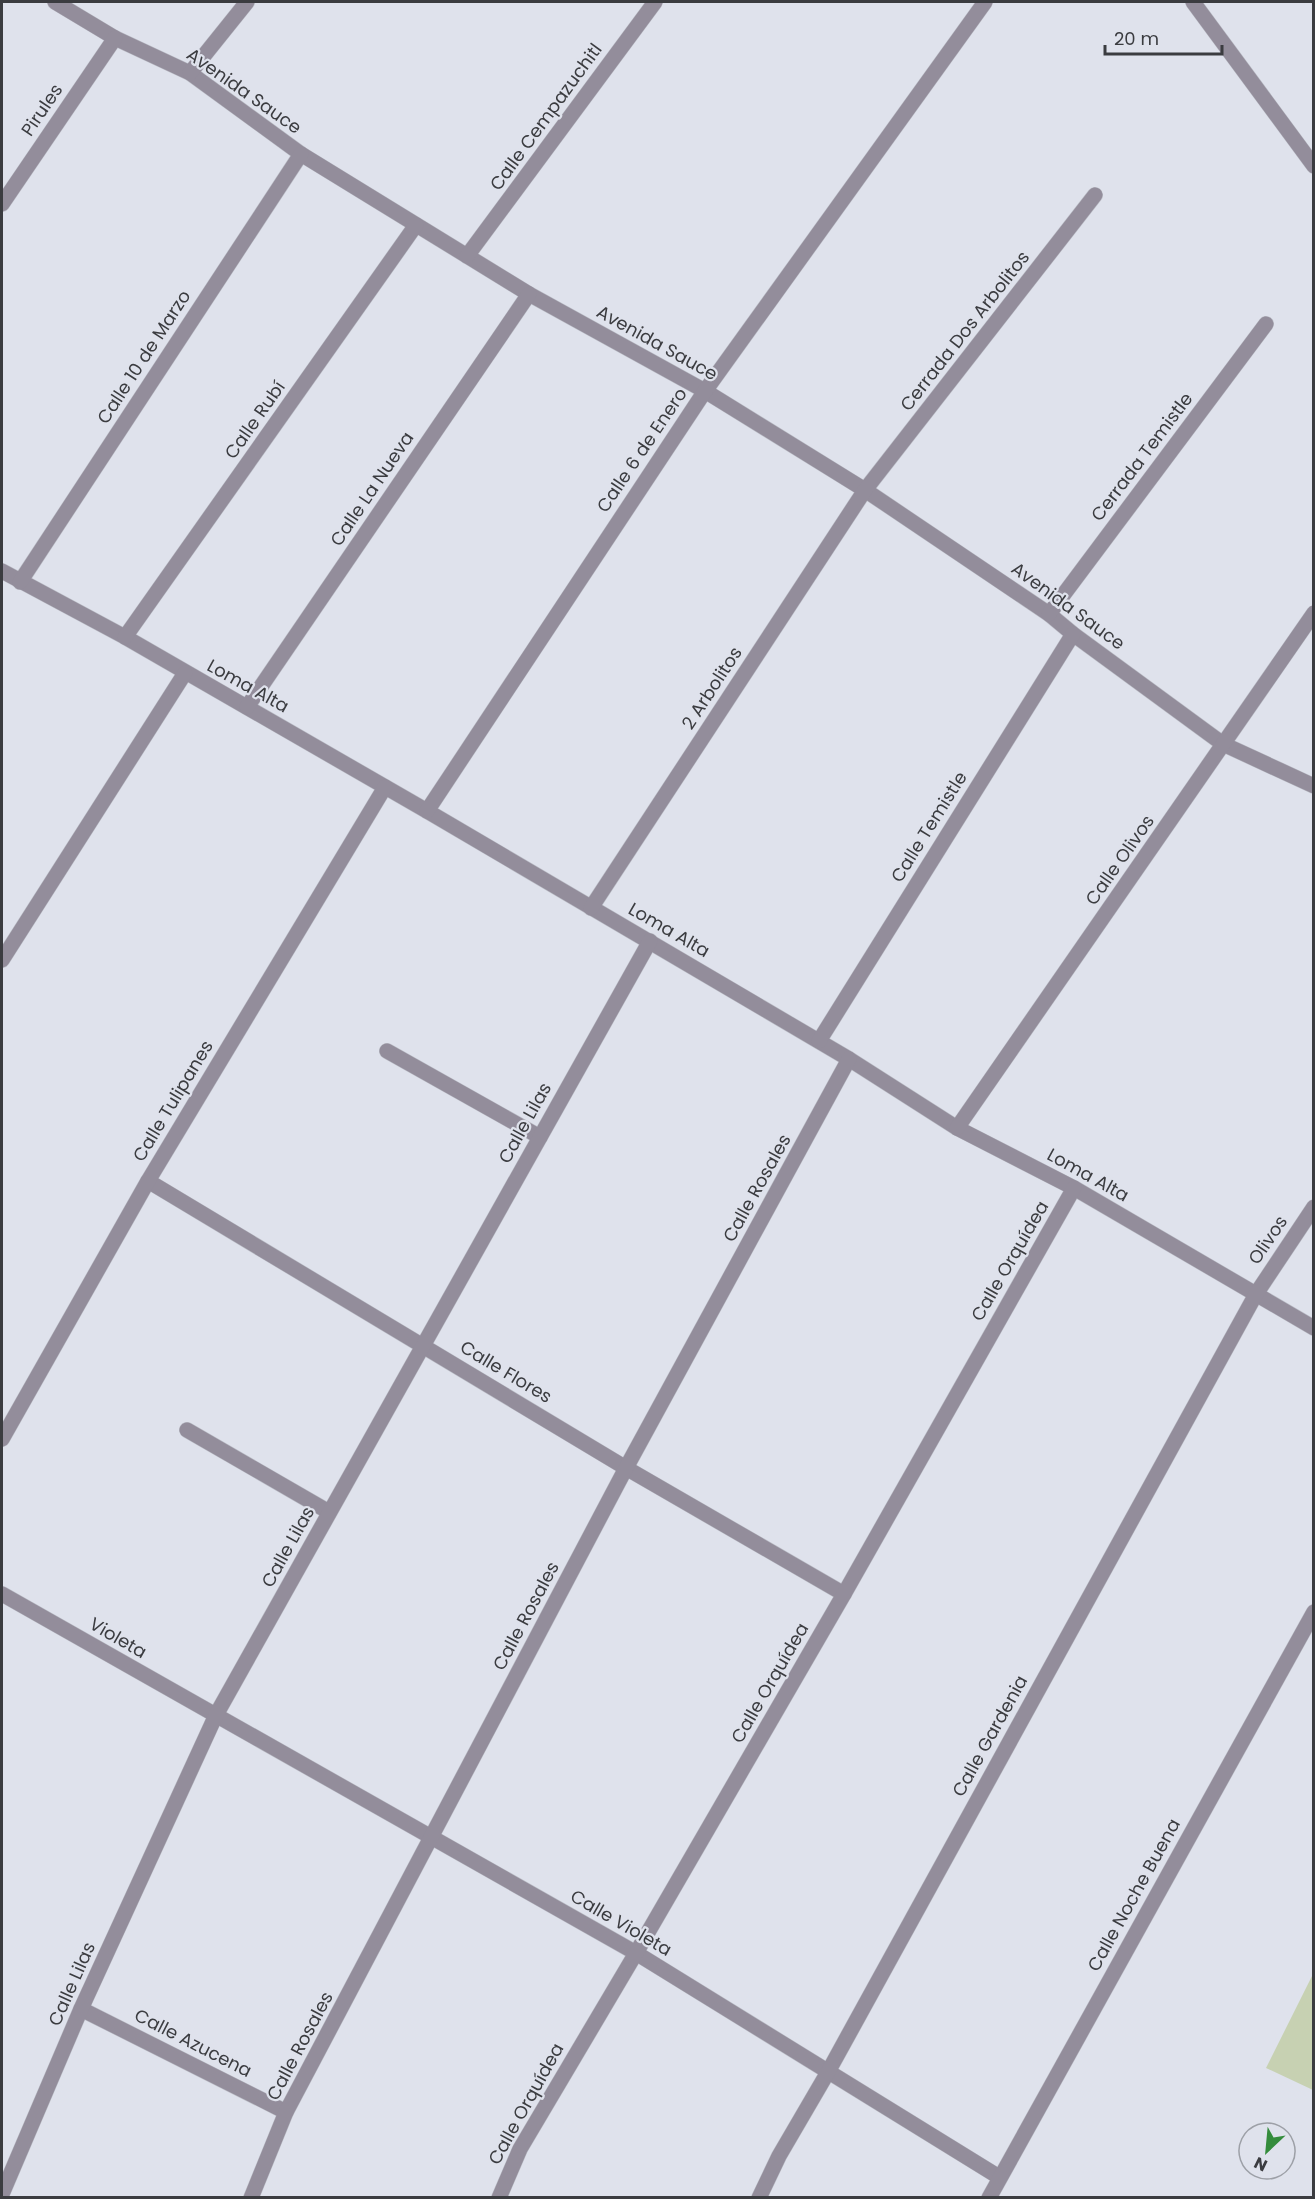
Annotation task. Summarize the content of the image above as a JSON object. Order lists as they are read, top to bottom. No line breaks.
{"streets":{"street":["Avenida Sauce","Pirules","Calle Cempazuchitl","Cerrada Dos Arbolitos","Calle 10 de Marzo","Calle Rubí","Calle 6 de Enero","Cerrada Temistle","Calle La Nueva","Loma Alta","2 Arbolitos","Calle Temistle","Calle Olivos","Calle Tulipanes","Calle Lilas","Calle Rosales","Olivos","Calle Orquídea","Calle Flores","Violeta","Calle Gardenia","Calle Noche Buena","Calle Violeta","Calle Azucena"]},"crossings":[["Avenida Sauce","Pirules"],["Avenida Sauce","Calle Cempazuchitl"],["Avenida Sauce","Cerrada Dos Arbolitos"],["Avenida Sauce","Calle 10 de Marzo"],["Avenida Sauce","Calle Rubí"],["Avenida Sauce","Calle 6 de Enero"],["Avenida Sauce","Cerrada Temistle"],["Avenida Sauce","Calle La Nueva"],["Avenida Sauce","2 Arbolitos"],["Avenida Sauce","Calle Temistle"],["Avenida Sauce","Calle Olivos"],["Cerrada Dos Arbolitos","2 Arbolitos"],["Calle 10 de Marzo","Loma Alta"],["Calle Rubí","Loma Alta"],["Calle 6 de Enero","Loma Alta"],["Calle La Nueva","Loma Alta"],["Loma Alta","2 Arbolitos"],["Loma Alta","Calle Temistle"],["Loma Alta","Calle Olivos"],["Loma Alta","Calle Tulipanes"],["Loma Alta","Calle Lilas"],["Loma Alta","Calle Rosales"],["Loma Alta","Olivos"],["Loma Alta","Calle Orquídea"],["Loma Alta","Calle Gardenia"],["Calle Tulipanes","Calle Flores"],["Calle Lilas","Calle Flores"],["Calle Lilas","Violeta"],["Calle Lilas","Calle Violeta"],["Calle Lilas","Calle Azucena"],["Calle Rosales","Calle Flores"],["Calle Rosales","Calle Violeta"],["Calle Rosales","Calle Azucena"],["Olivos","Calle Gardenia"],["Calle Orquídea","Calle Flores"],["Calle Orquídea","Calle Violeta"],["Violeta","Calle Violeta"],["Calle Gardenia","Calle Violeta"],["Calle Noche Buena","Calle Violeta"]],"scale_bar":"20 m","north":"bottom left"}
